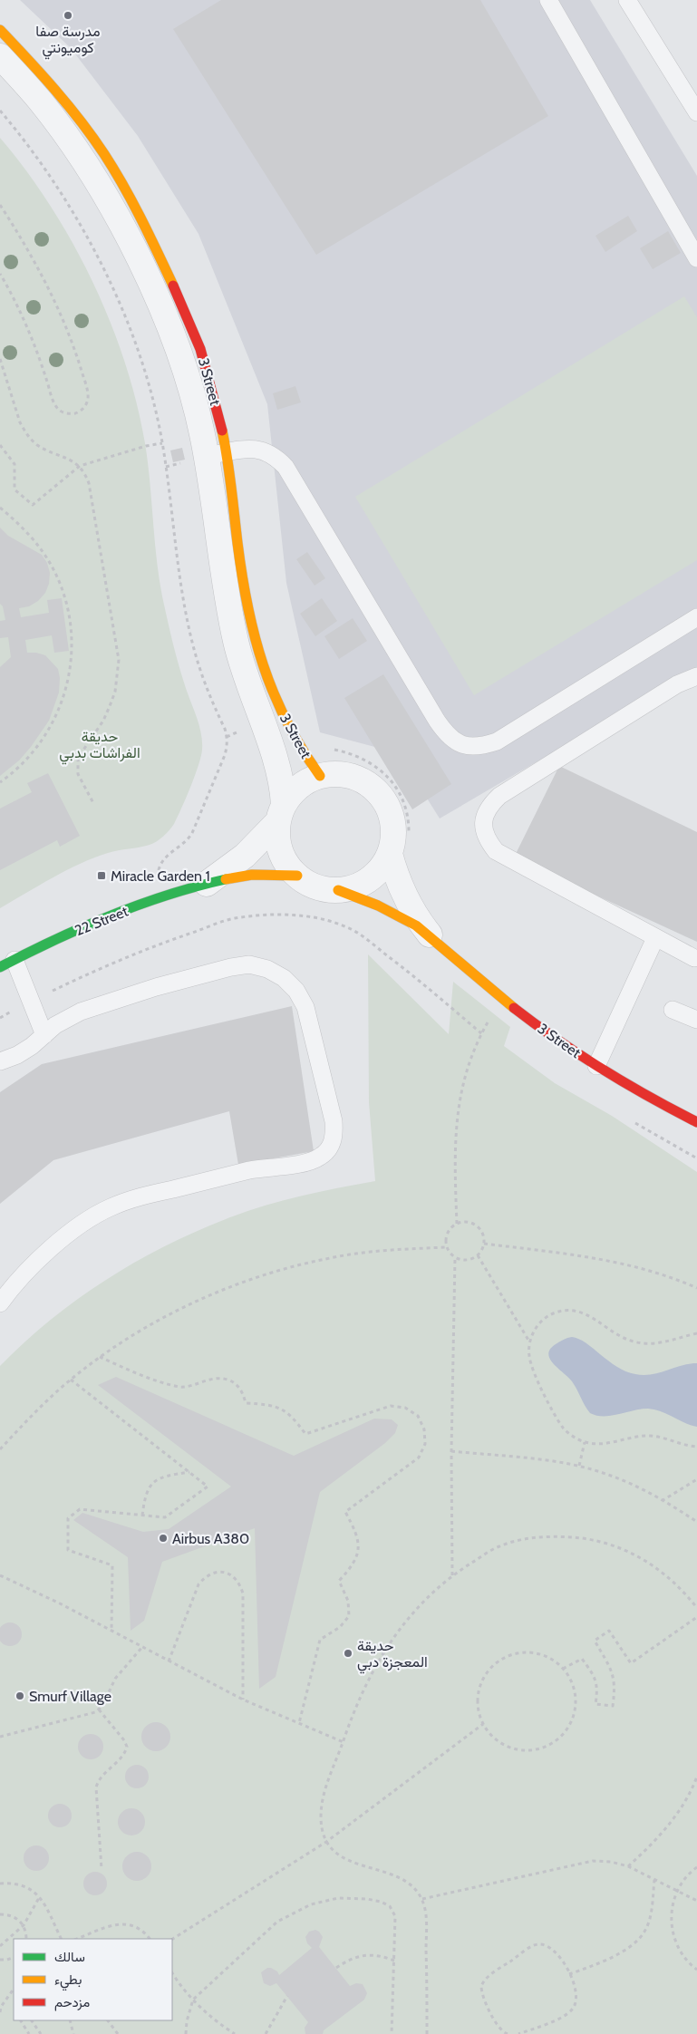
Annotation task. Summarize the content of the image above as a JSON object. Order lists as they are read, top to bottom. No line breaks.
{"streets":{"street":["3 Street","22 Street"]},"crossings":[["3 Street","22 Street"]],"parks":["حديقة الفراشات بدبي"],"places":{"other":["مدرسة صفا كوميونتي","Airbus A380","حديقة المعجزة دبي","Smurf Village"],"transit":["Miracle Garden 1"]},"legend":["سالك","بطيء","مزدحم"]}
